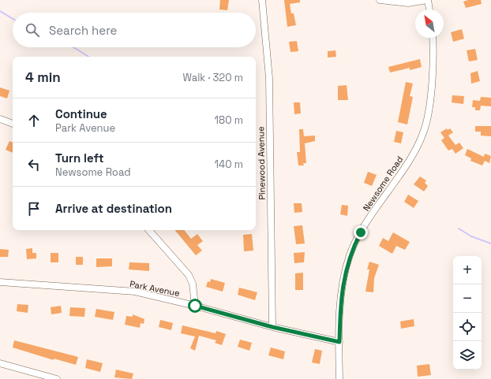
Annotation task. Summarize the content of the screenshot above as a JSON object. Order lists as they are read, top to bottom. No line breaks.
{"streets":{"street":["Pinewood Avenue","Newsome Road","Park Avenue"]},"crossings":[["Pinewood Avenue","Park Avenue"],["Newsome Road","Park Avenue"]],"north":"top left","page":{"search":"Search here","heading":["4 min","Walk · 320 m"],"list":[["Continue","Park Avenue","180 m"],["Turn left","Newsome Road","140 m"],"Arrive at destination"],"map_buttons":["+","−"]}}
